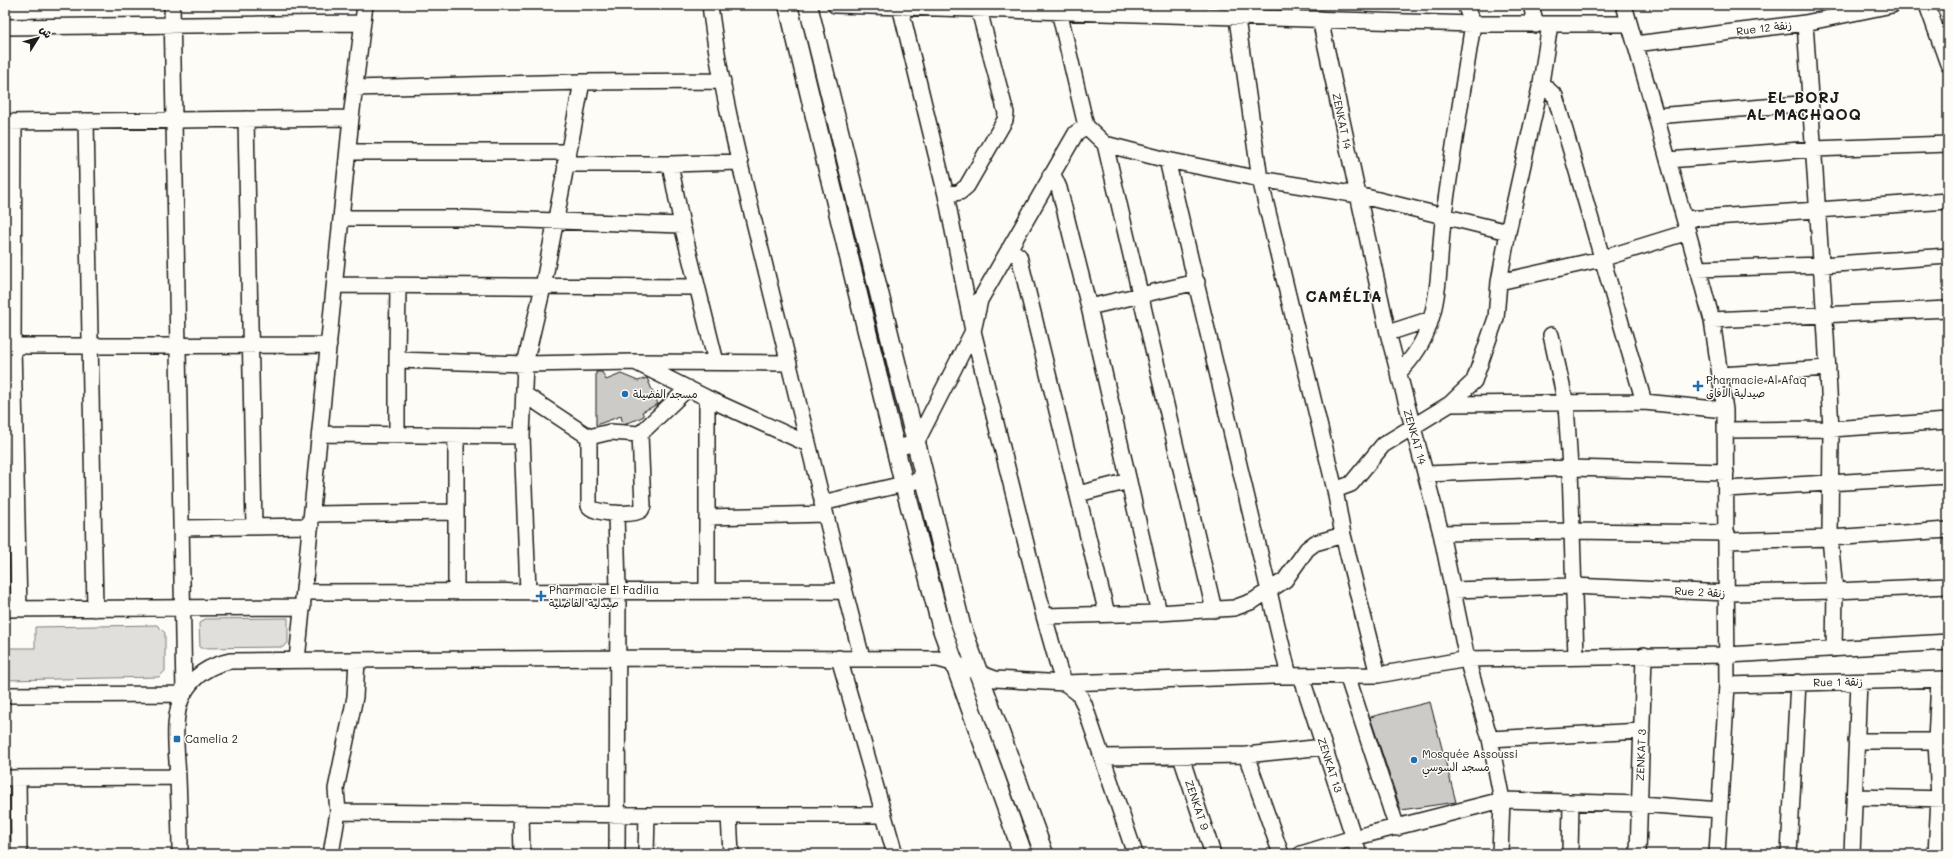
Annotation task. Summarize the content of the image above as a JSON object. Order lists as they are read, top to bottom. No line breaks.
{"streets":{"street":["Rue 12 زنقة","ZENKAT 14","Rue 2 زنقة","Rue 1 زنقة","ZENKAT 3","ZENKAT 13","ZENKAT 9"]},"crossings":[["ZENKAT 14","Rue 2 زنقة"]],"districts":["EL BORJ AL MACHQOQ","CAMÉLIA"],"places":{"health":["Pharmacie Al Afaq صيدلية الاًفاق","Pharmacie El Fadilia صيدلية الفاضلية"],"other":["مسجد الفضيلة","Mosquée Assoussi مسجد السوسي"],"transit":["Camelia 2"]},"north":"top right"}
